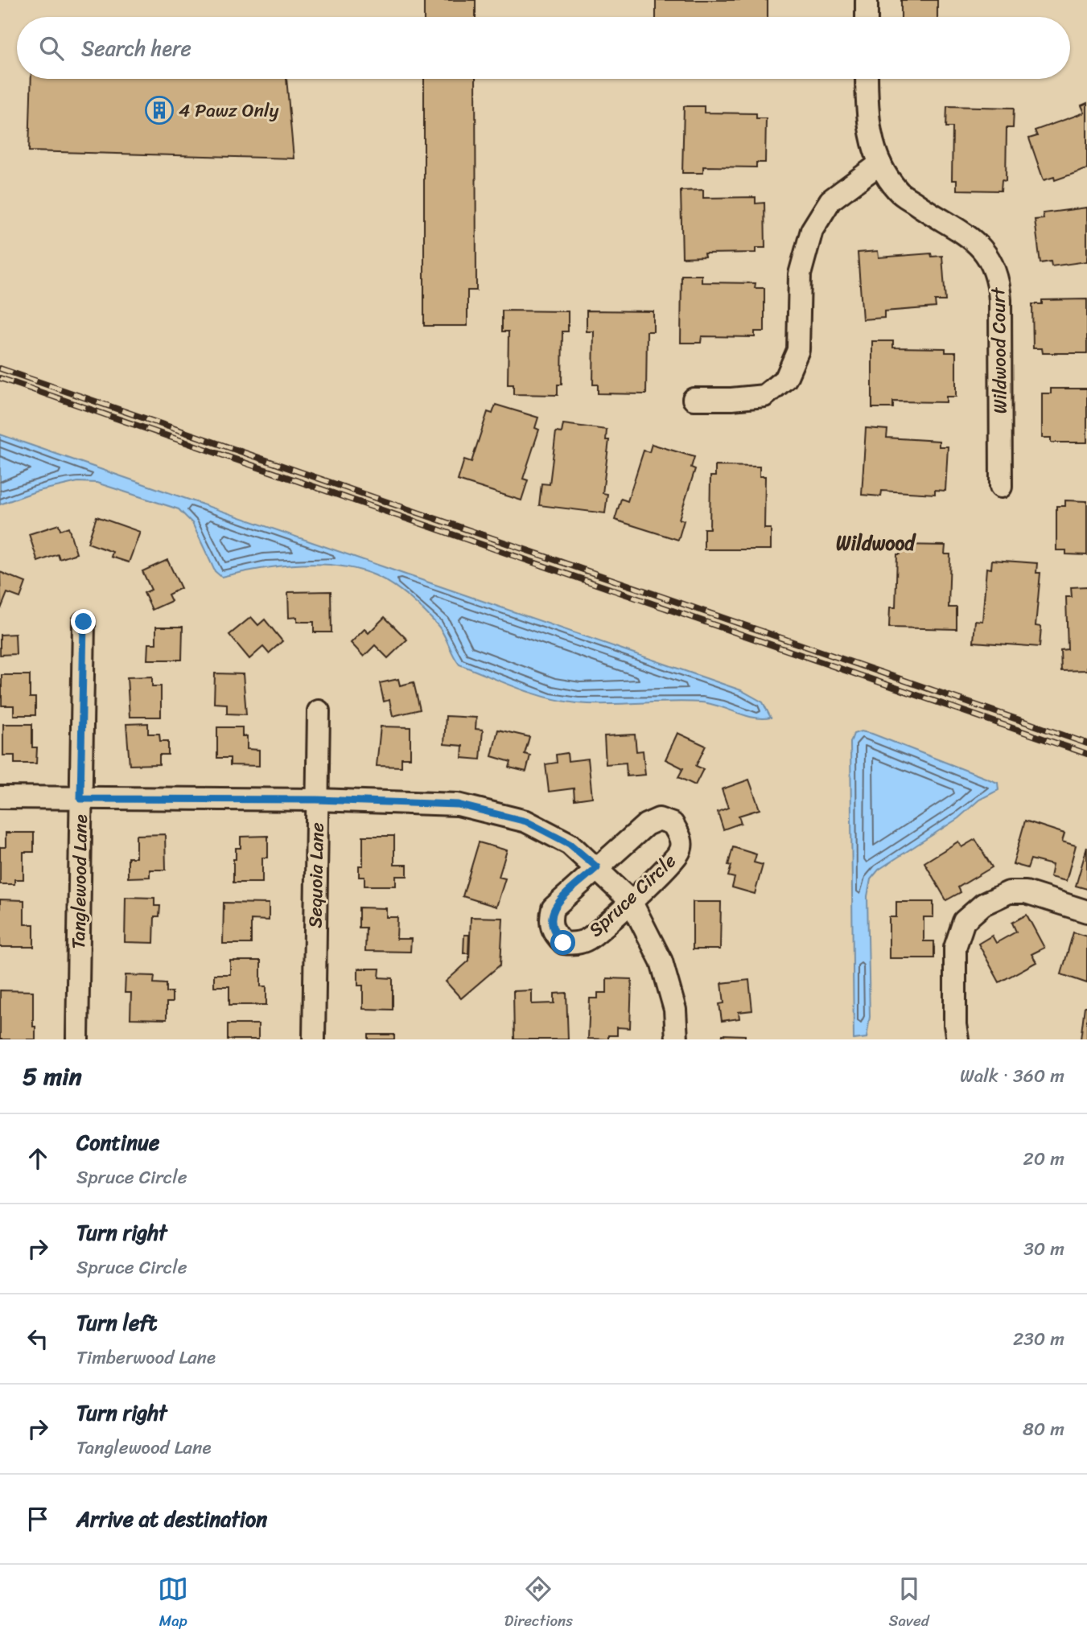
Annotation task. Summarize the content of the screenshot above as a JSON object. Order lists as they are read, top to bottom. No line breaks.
{"streets":{"street":["Wildwood Court","Sequoia Lane","Tanglewood Lane","Spruce Circle"]},"districts":["Wildwood"],"places":{"building":["4 Pawz Only"]},"page":{"search":"Search here","heading":["5 min","Walk · 360 m"],"list":[["Continue","Spruce Circle","20 m"],["Turn right","Spruce Circle","30 m"],["Turn left","Timberwood Lane","230 m"],["Turn right","Tanglewood Lane","80 m"],"Arrive at destination"],"nav":["Map","Directions","Saved"]}}
